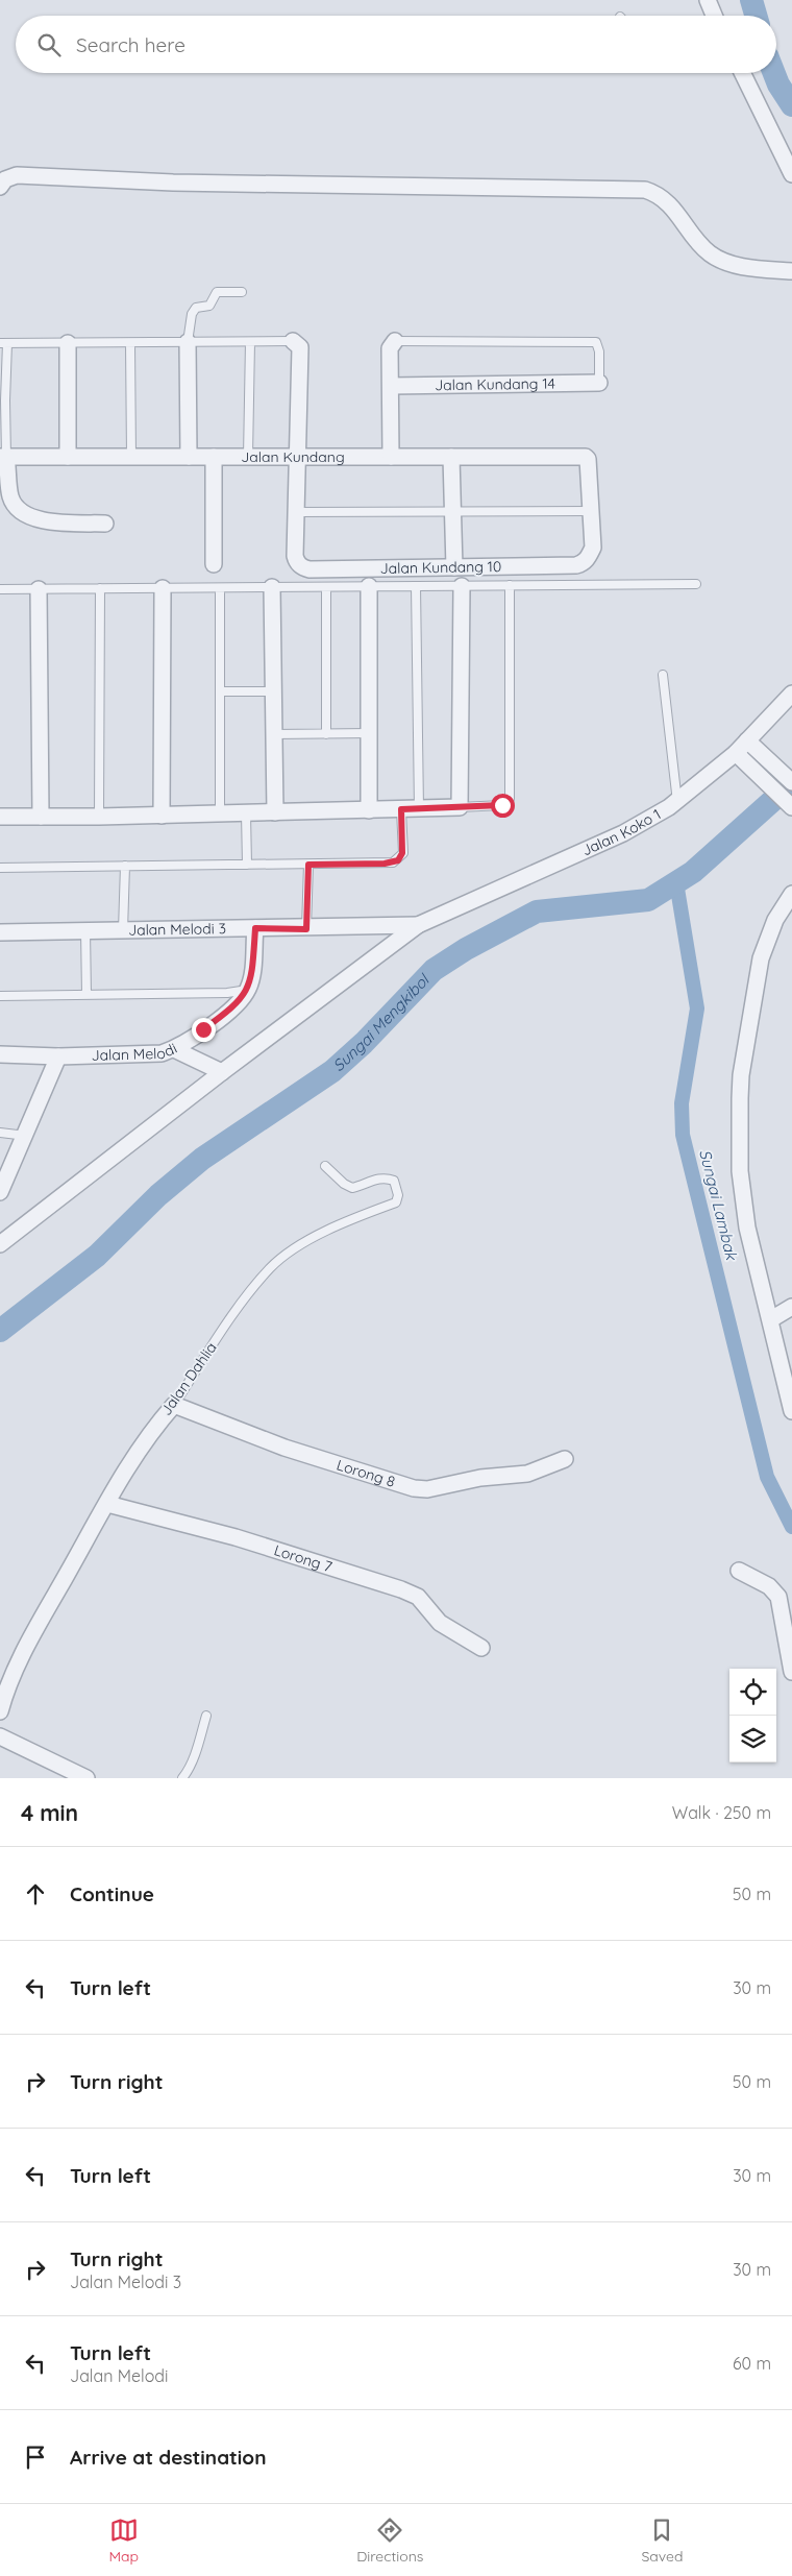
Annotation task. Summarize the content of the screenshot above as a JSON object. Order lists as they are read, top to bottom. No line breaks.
{"streets":{"street":["Jalan Kundang 14","Jalan Kundang","Jalan Kundang 10","Jalan Koko 1","Jalan Melodi 3","Jalan Melodi","Jalan Dahlia","Lorong 8","Lorong 7"]},"crossings":[["Jalan Kundang","Jalan Kundang 10"],["Jalan Koko 1","Jalan Melodi 3"],["Jalan Dahlia","Lorong 8"],["Jalan Dahlia","Lorong 7"]],"water":["Sungai Mengkibol","Sungai Lambak"],"page":{"search":"Search here","heading":["4 min","Walk · 250 m"],"list":[["Continue","50 m"],["Turn left","30 m"],["Turn right","50 m"],["Turn left","30 m"],["Turn right","Jalan Melodi 3","30 m"],["Turn left","Jalan Melodi","60 m"],"Arrive at destination"],"nav":["Map","Directions","Saved"]}}
